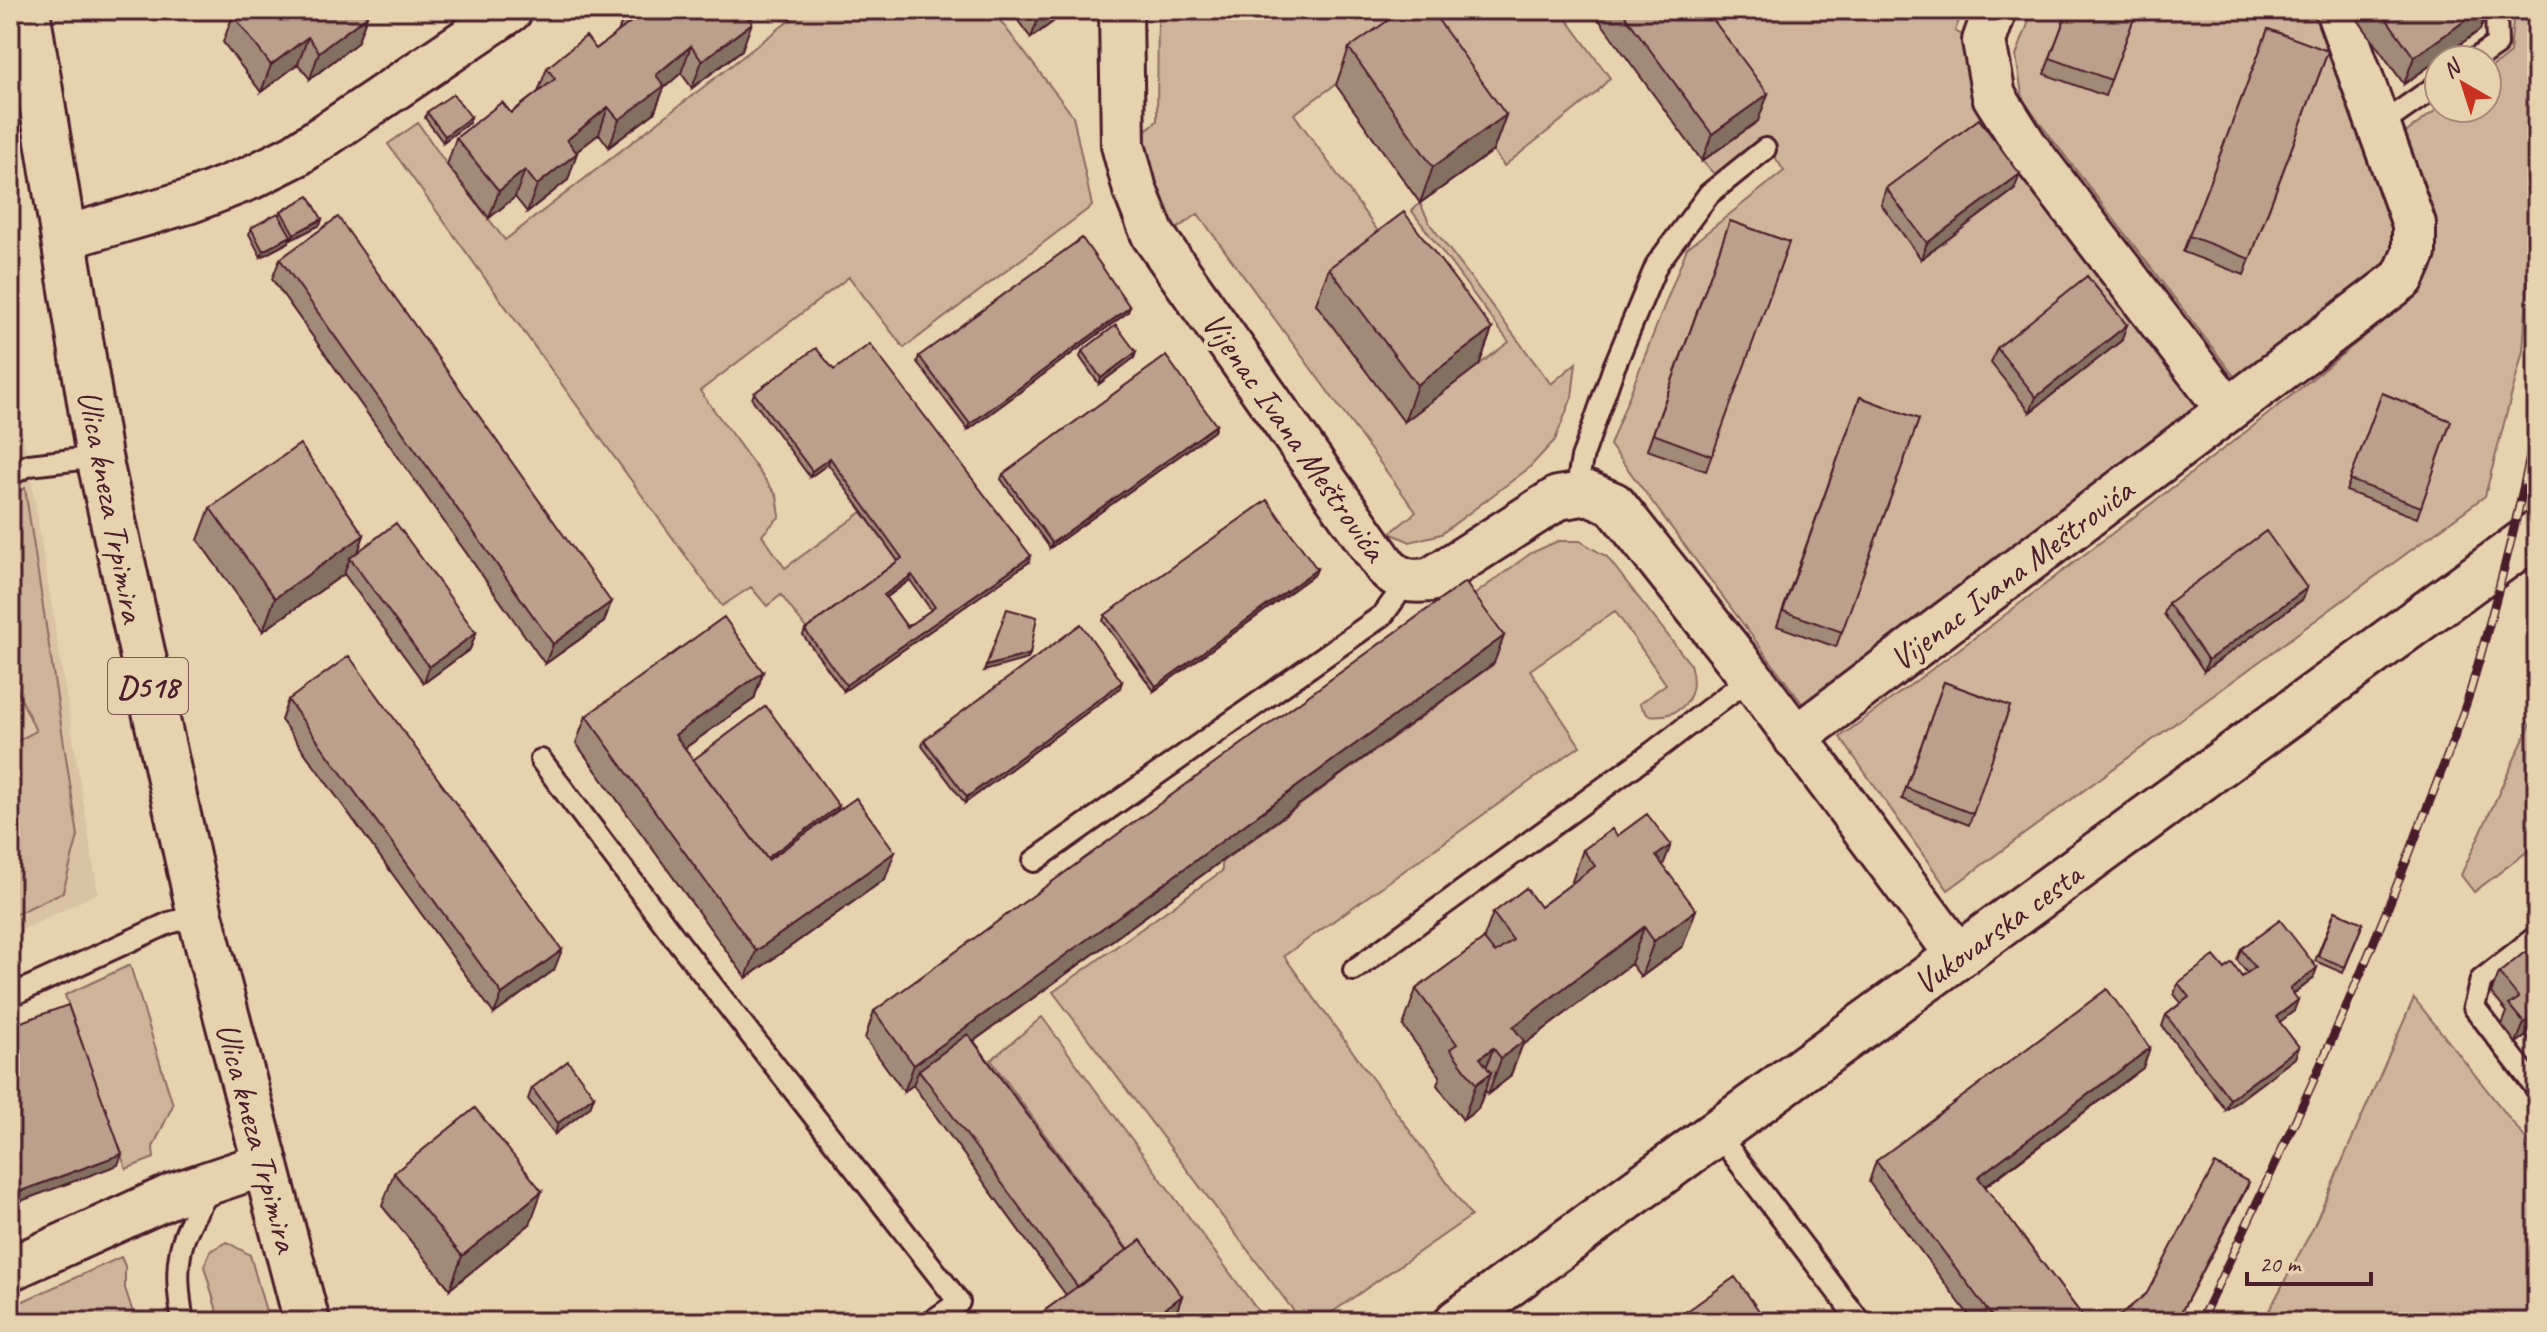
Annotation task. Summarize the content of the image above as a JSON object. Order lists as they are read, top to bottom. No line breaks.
{"streets":{"main road":["Ulica kneza Trpimira","D518","Vukovarska cesta"],"street":["Vijenac Ivana Meštrovića"]},"scale_bar":"20 m","north":"top left"}
